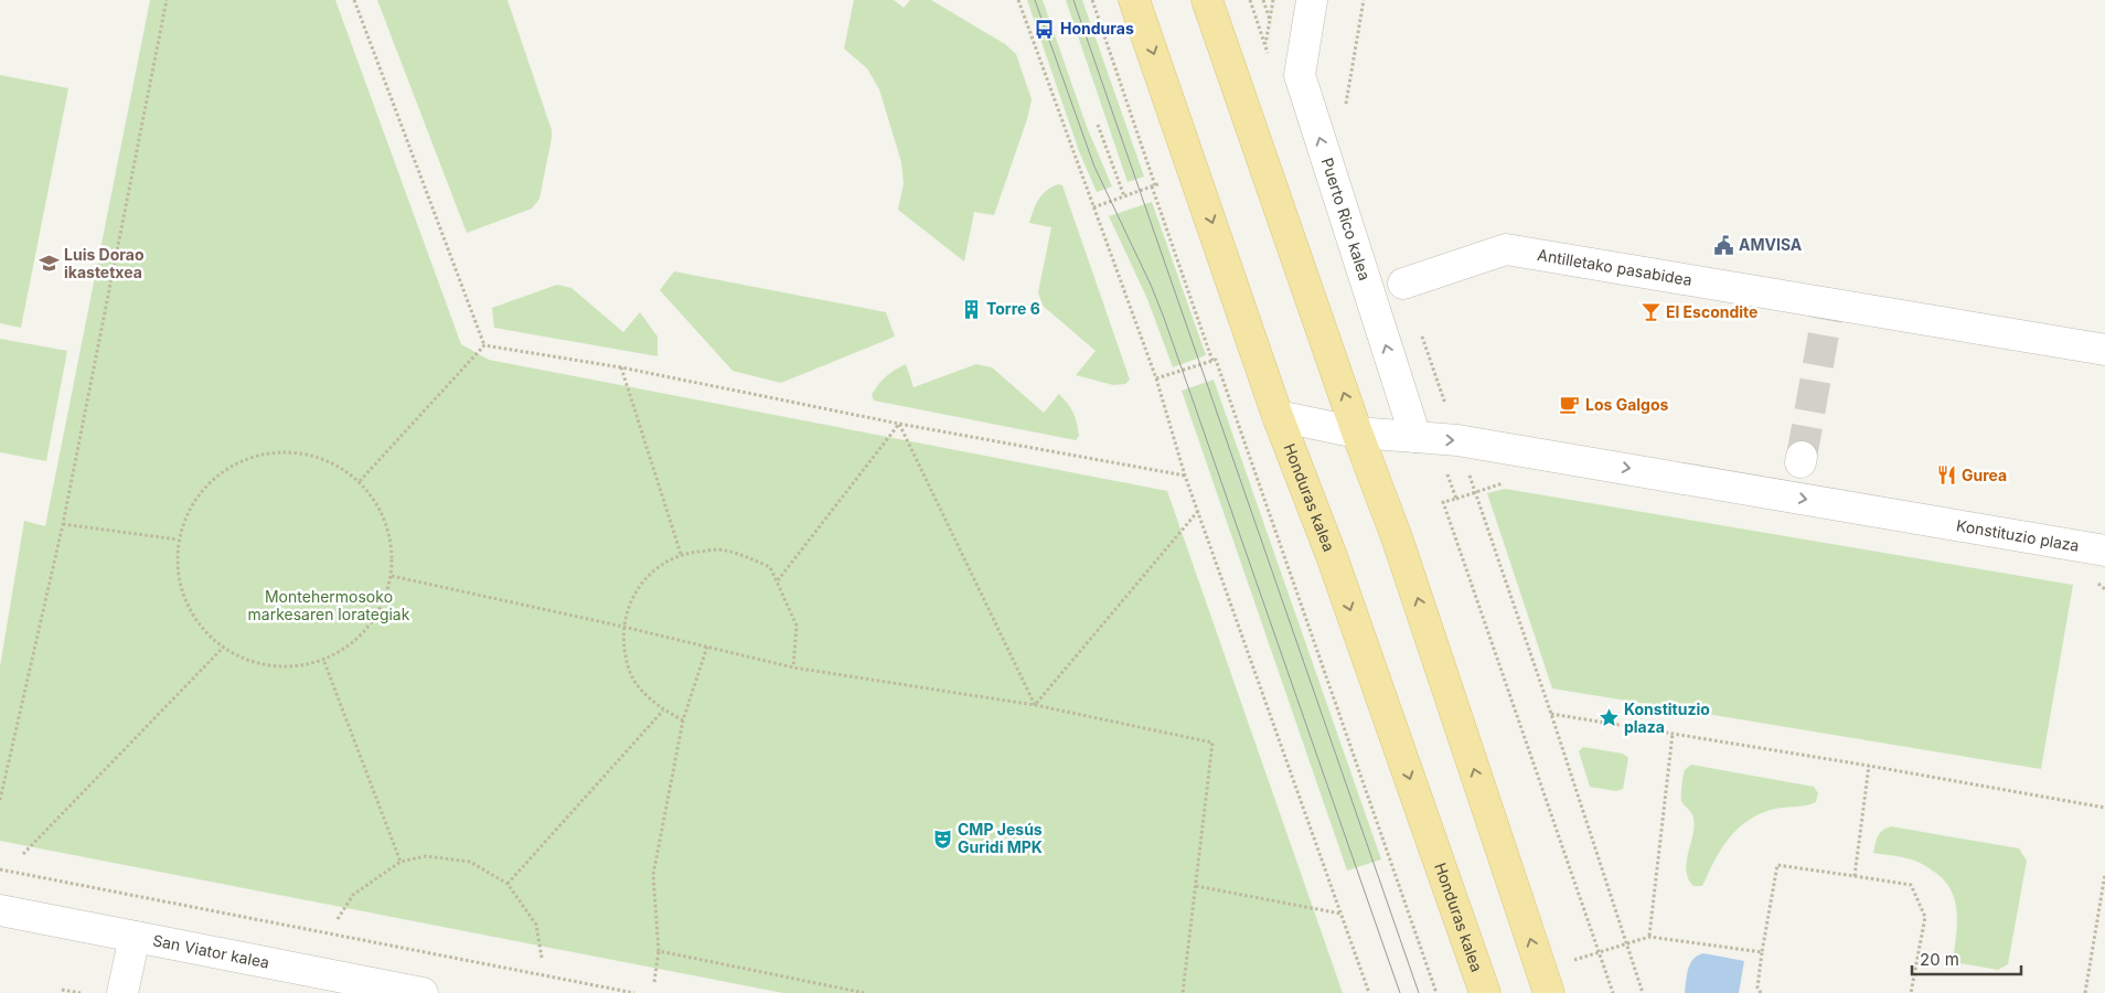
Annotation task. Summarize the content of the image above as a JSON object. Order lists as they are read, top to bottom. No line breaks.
{"streets":{"main road":["Honduras kalea"],"street":["Puerto Rico kalea","Antilletako pasabidea","Konstituzio plaza","San Viator kalea"]},"crossings":[["Puerto Rico kalea","Konstituzio plaza"],["Honduras kalea","Konstituzio plaza"]],"one_way":["Puerto Rico kalea","Konstituzio plaza"],"parks":["Montehermosoko markesaren lorategiak"],"places":{"bus stop":["Honduras"],"public building":["AMVISA"],"school or university":["Luis Dorao ikastetxea"],"building":["Torre 6"],"bar":["El Escondite"],"cafe":["Los Galgos"],"restaurant":["Gurea"],"place":["Konstituzio plaza"],"theatre":["CMP Jesús Guridi MPK"]},"scale_bar":"20 m"}
